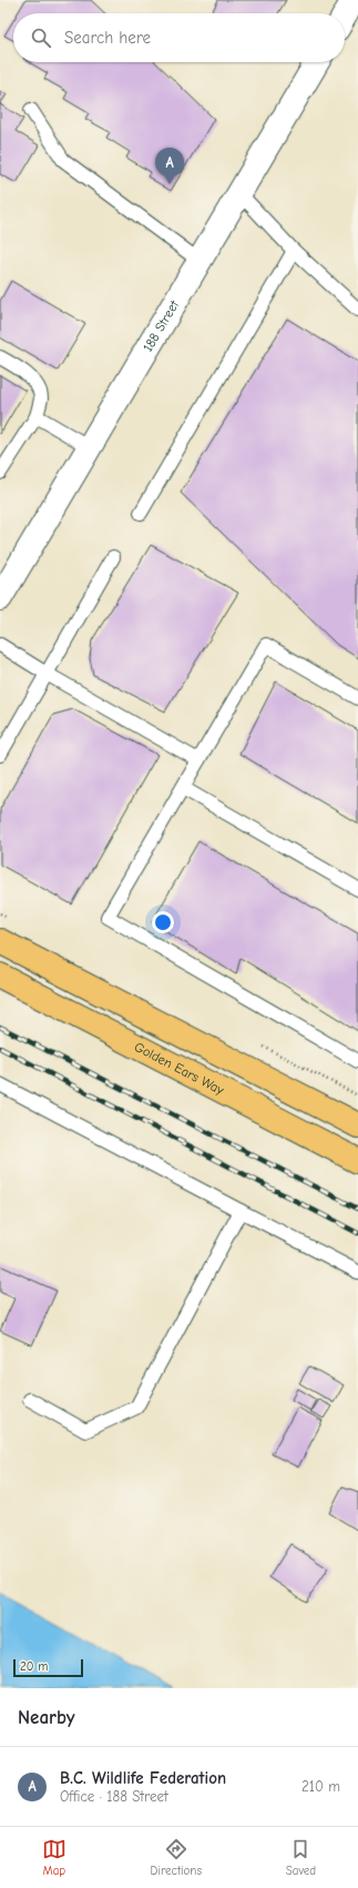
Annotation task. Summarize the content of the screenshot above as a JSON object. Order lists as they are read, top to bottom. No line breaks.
{"streets":{"main road":["Golden Ears Way"],"street":["188 Street"]},"scale_bar":"20 m","page":{"search":"Search here","pins":"A","scale":"20 m","heading":"Nearby","list":[{"mark":"A","name":"B.C. Wildlife Federation","note":"Office · 188 Street","value":"210 m"}],"nav":["Map","Directions","Saved"]}}
